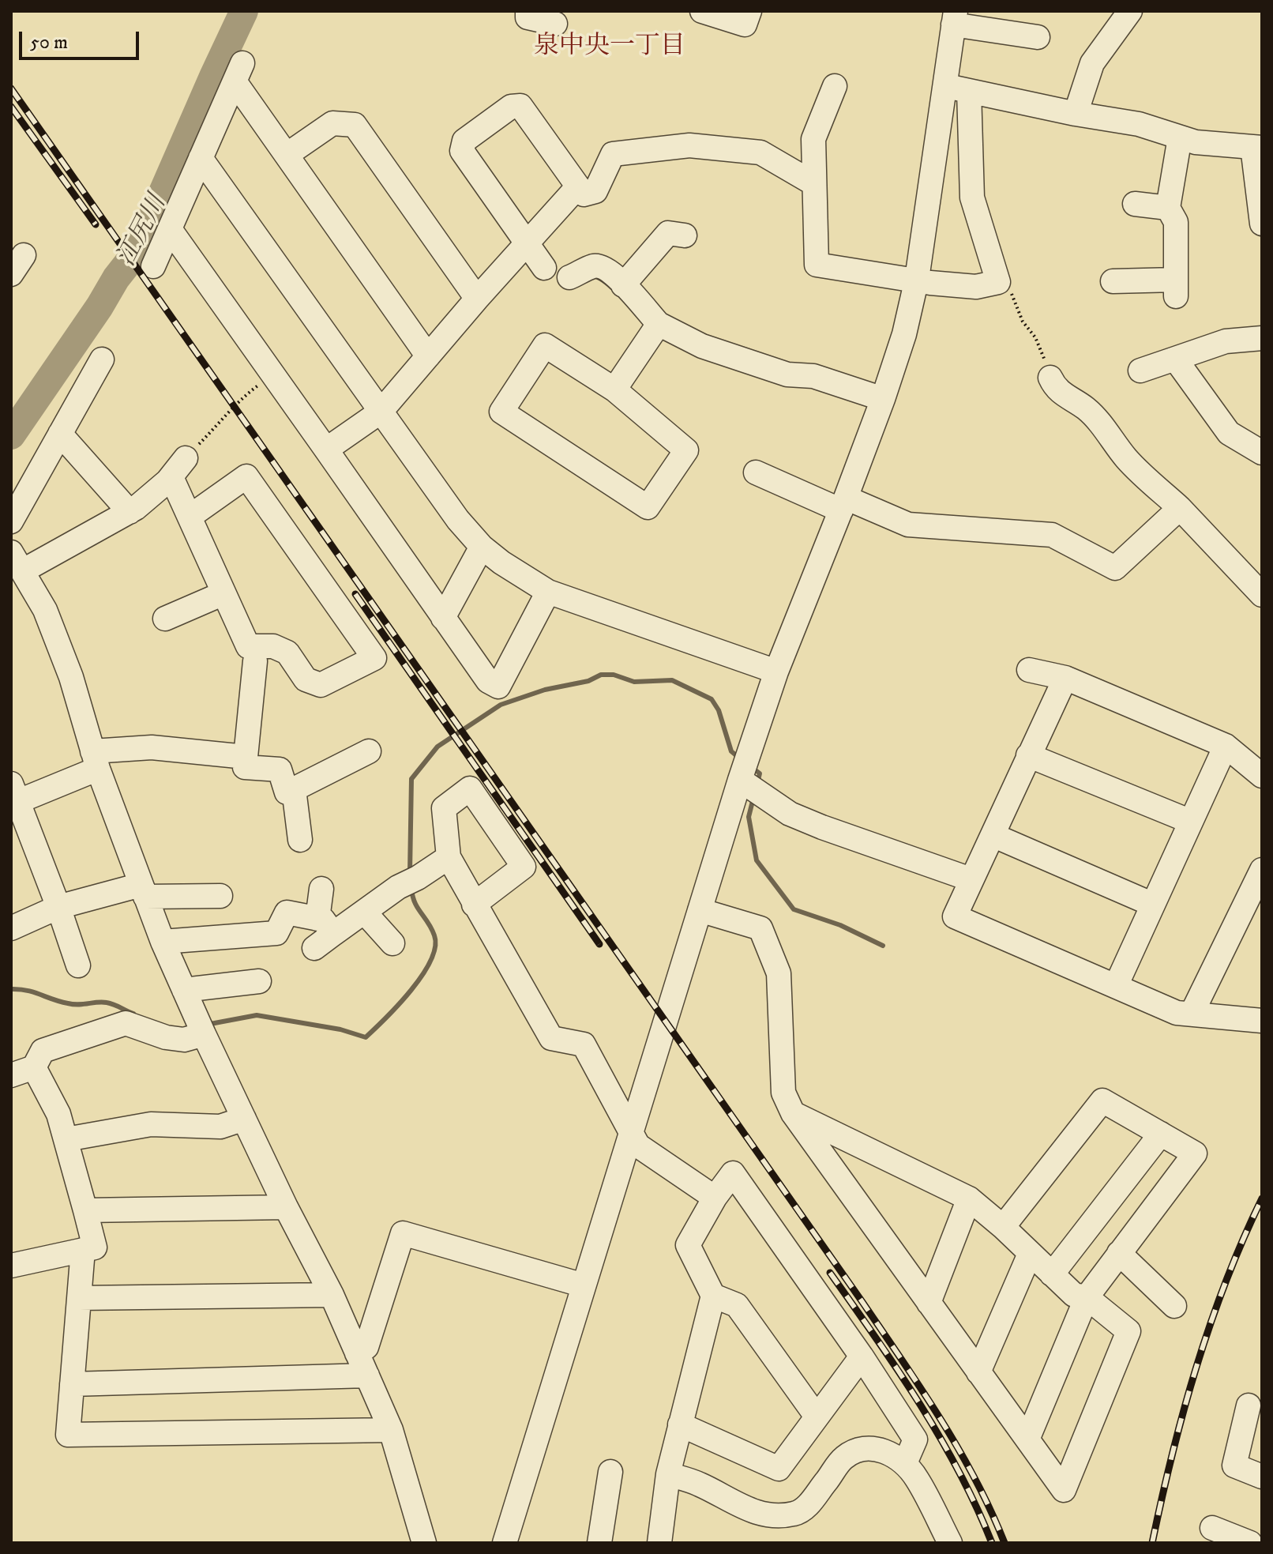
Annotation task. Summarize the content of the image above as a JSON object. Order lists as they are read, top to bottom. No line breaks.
{"districts":["泉中央一丁目"],"water":["江尻川"],"scale_bar":"50 m"}
